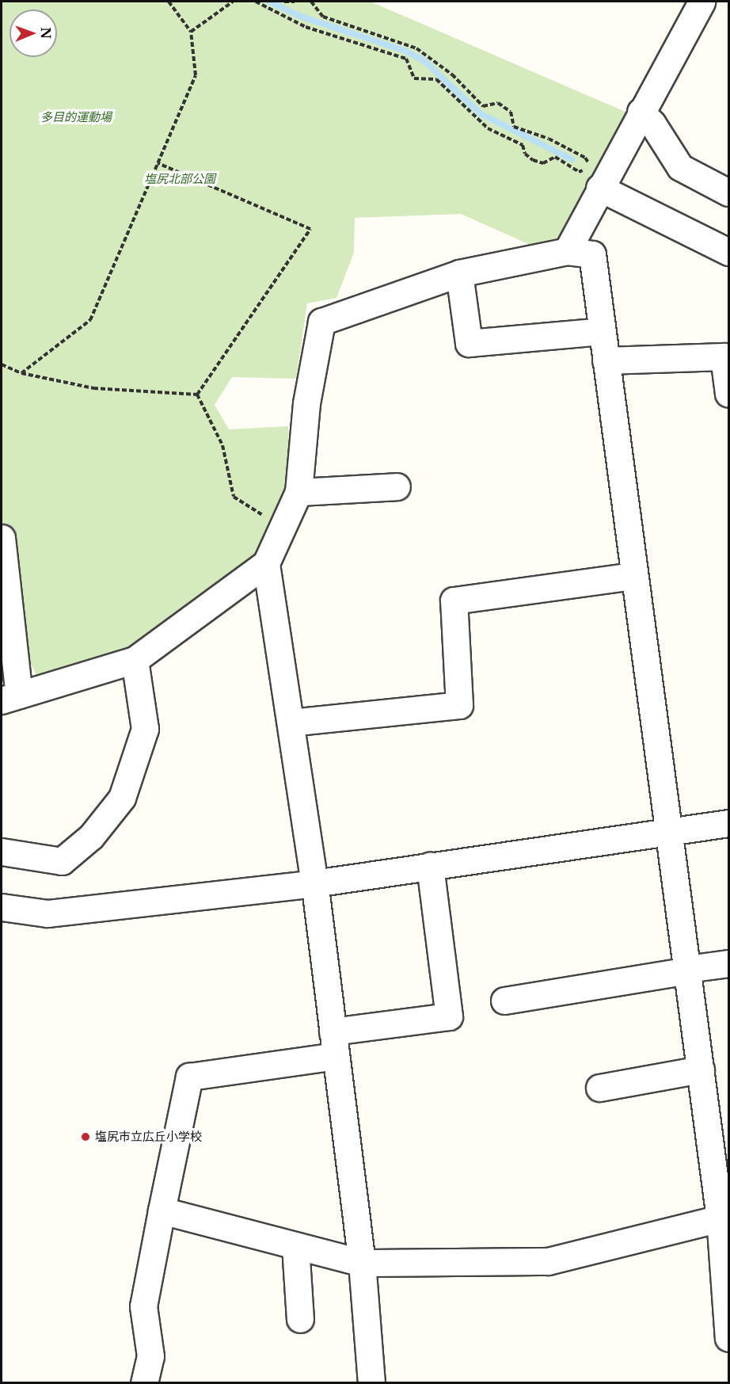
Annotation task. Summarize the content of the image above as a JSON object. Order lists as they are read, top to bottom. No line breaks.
{"parks":["多目的運動場","塩尻北部公園"],"places":["塩尻市立広丘小学校"],"north":"right"}
